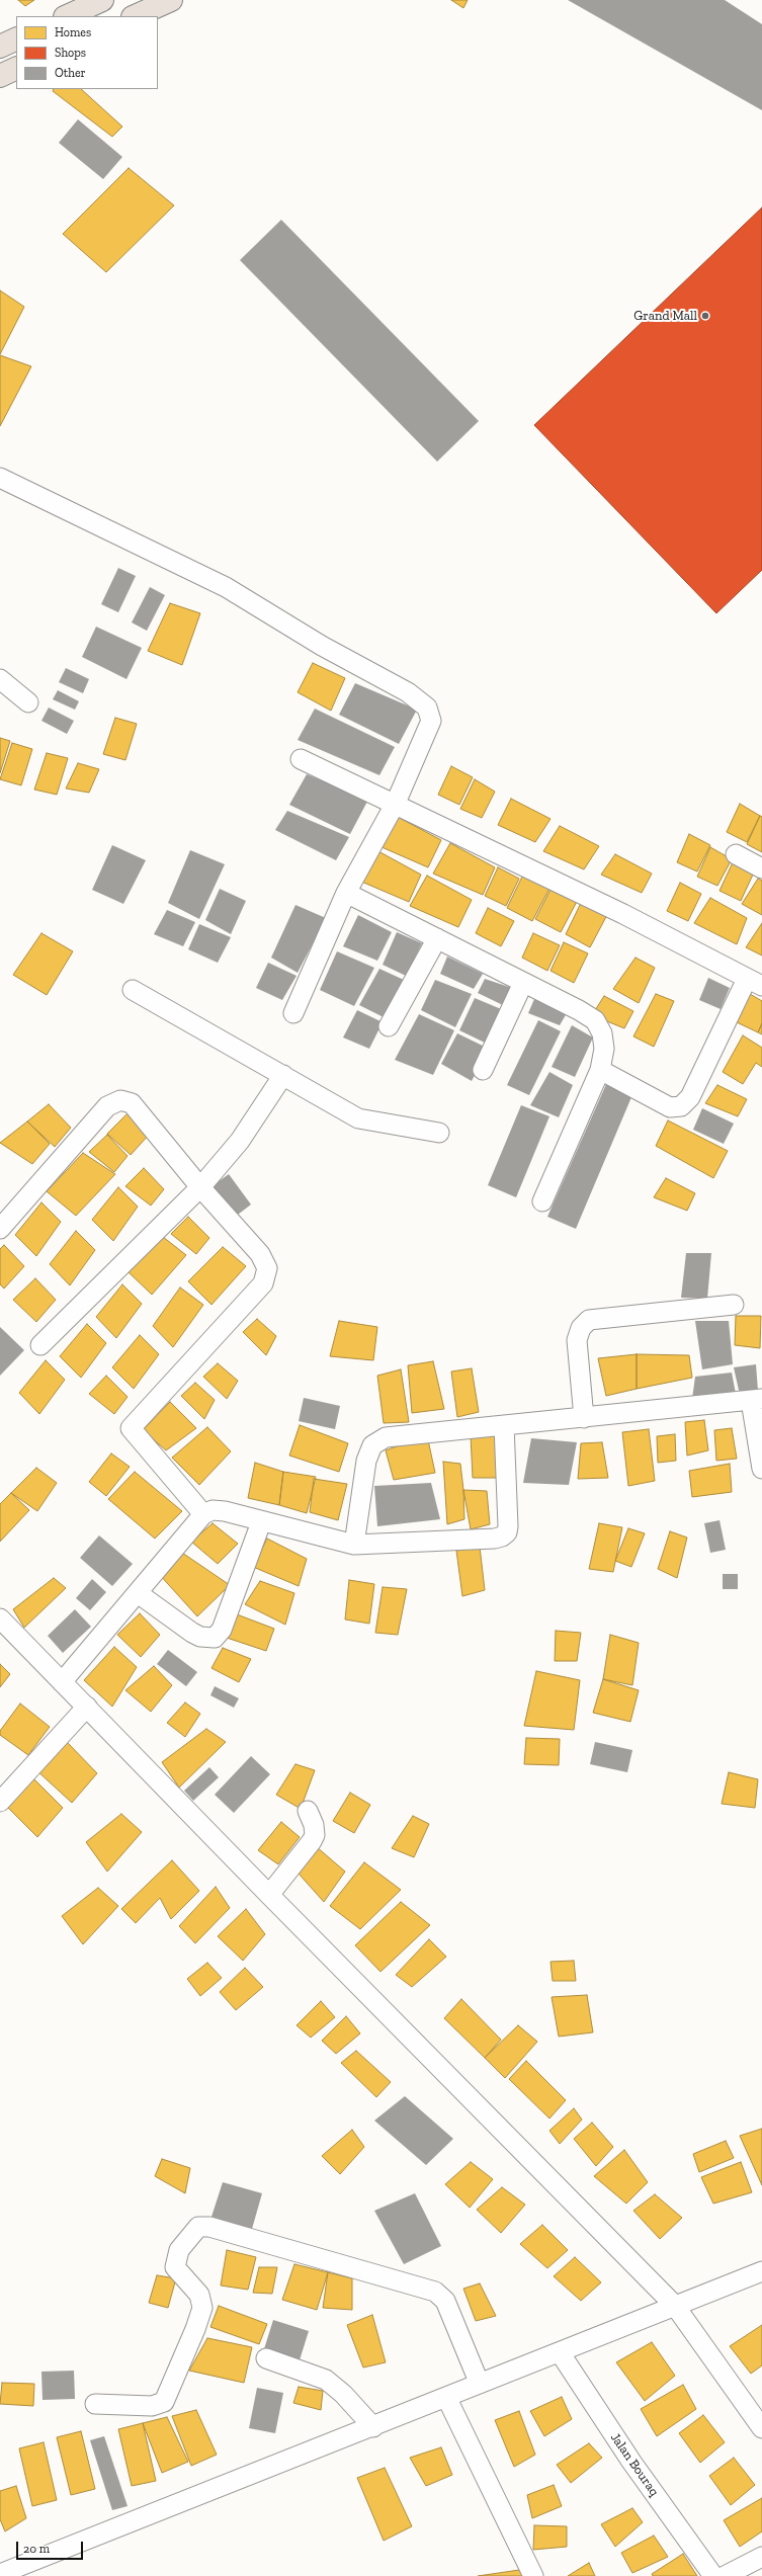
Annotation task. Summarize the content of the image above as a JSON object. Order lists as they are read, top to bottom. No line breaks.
{"streets":{"street":["Jalan Bouraq"]},"places":["Grand Mall"],"legend":["Homes","Shops","Other"],"scale_bar":"20 m"}
